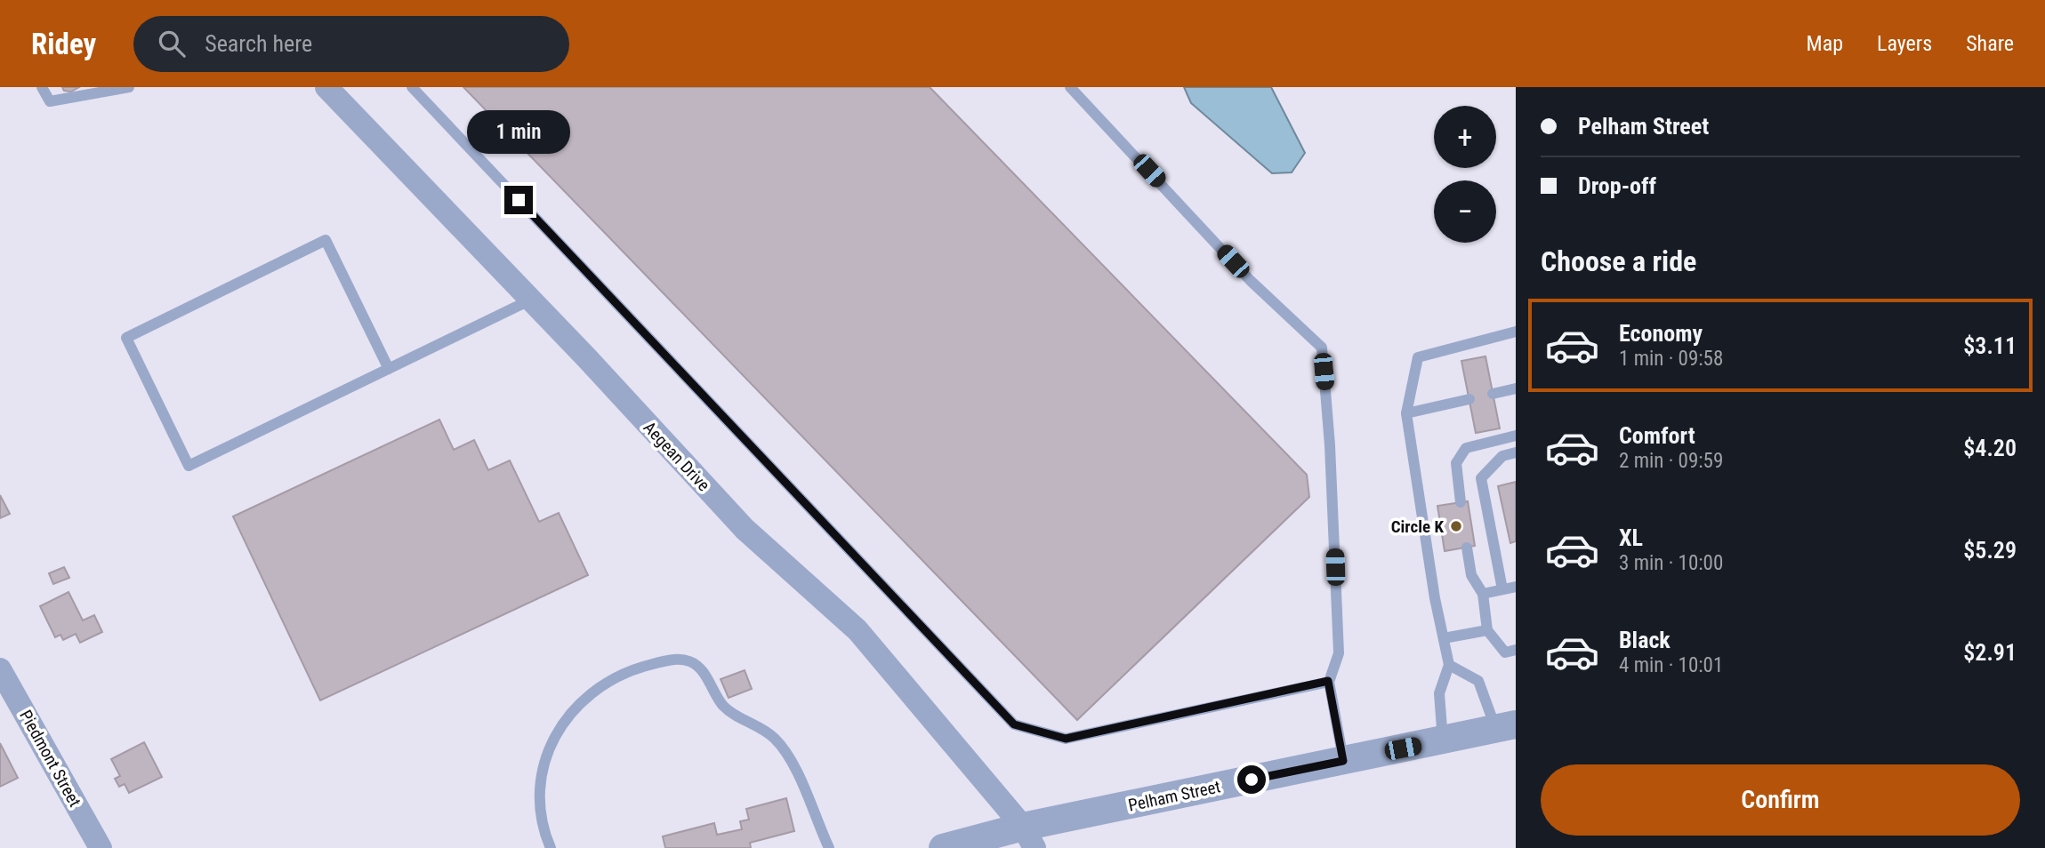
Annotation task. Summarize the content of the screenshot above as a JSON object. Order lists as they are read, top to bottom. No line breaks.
{"streets":{"street":["Aegean Drive","Piedmont Street","Pelham Street"]},"crossings":[["Aegean Drive","Pelham Street"]],"places":["Circle K"],"page":{"header":"Ridey","search":"Search here","nav":["Map","Layers","Share"],"banner":["Pelham Street","Drop-off"],"map_buttons":["+","−"],"bubble":"1 min","heading":"Choose a ride","list":[{"name":"Economy","note":"1 min · 09:58","value":"$3.11"},{"name":"Comfort","note":"2 min · 09:59","value":"$4.20"},{"name":"XL","note":"3 min · 10:00","value":"$5.29"},{"name":"Black","note":"4 min · 10:01","value":"$2.91"}],"buttons":"Confirm"}}
